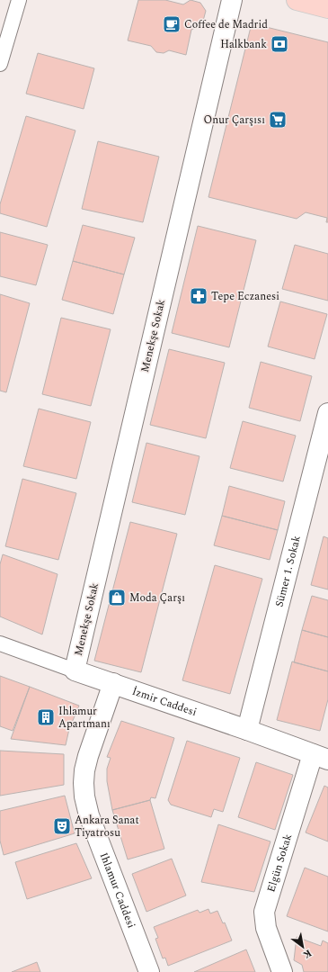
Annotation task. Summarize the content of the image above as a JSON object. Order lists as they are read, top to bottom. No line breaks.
{"streets":{"street":["Menekşe Sokak","Sümer 1. Sokak","İzmir Caddesi","Elgün Sokak","Ihlamur Caddesi"]},"crossings":[["Menekşe Sokak","İzmir Caddesi"],["Sümer 1. Sokak","İzmir Caddesi"],["İzmir Caddesi","Elgün Sokak"],["İzmir Caddesi","Ihlamur Caddesi"]],"places":{"cafe":["Coffee de Madrid"],"bank":["Halkbank"],"supermarket":["Onur Çarşısı"],"pharmacy":["Tepe Eczanesi"],"shop":["Moda Çarşı"],"building":["Ihlamur Apartmanı"],"theatre":["Ankara Sanat Tiyatrosu"]},"north":"bottom right"}
